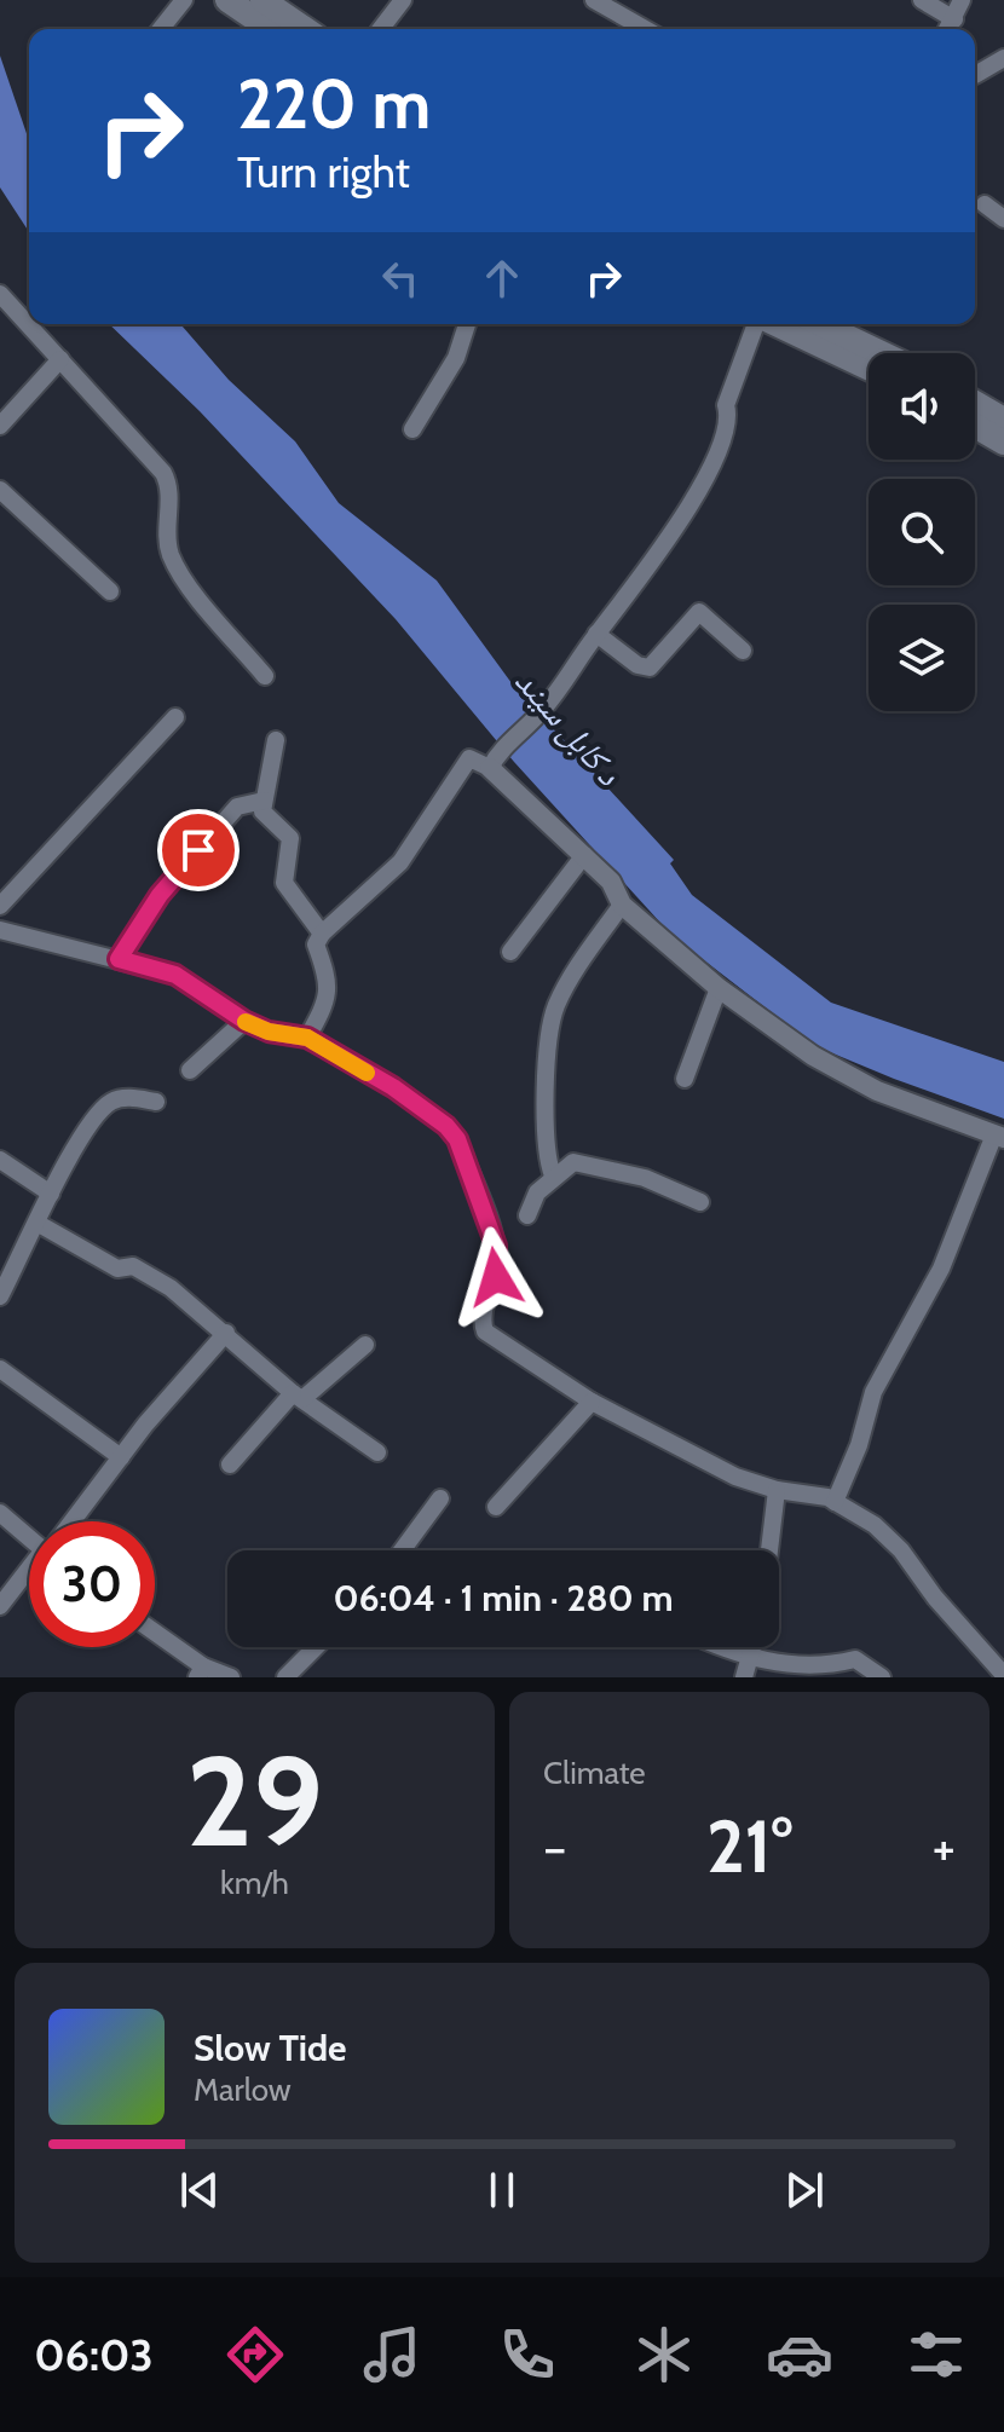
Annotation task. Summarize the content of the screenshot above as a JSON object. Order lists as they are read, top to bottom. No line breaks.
{"water":["د کابل سيند"],"page":{"turn":["220 m","Turn right"],"limit":"30","trip":"06:04 · 1 min · 280 m","tile":[["29","km/h"],"Climate"],"heat":["−","21°","+"],"song":["Slow Tide","Marlow"],"tabs":"06:03"}}
